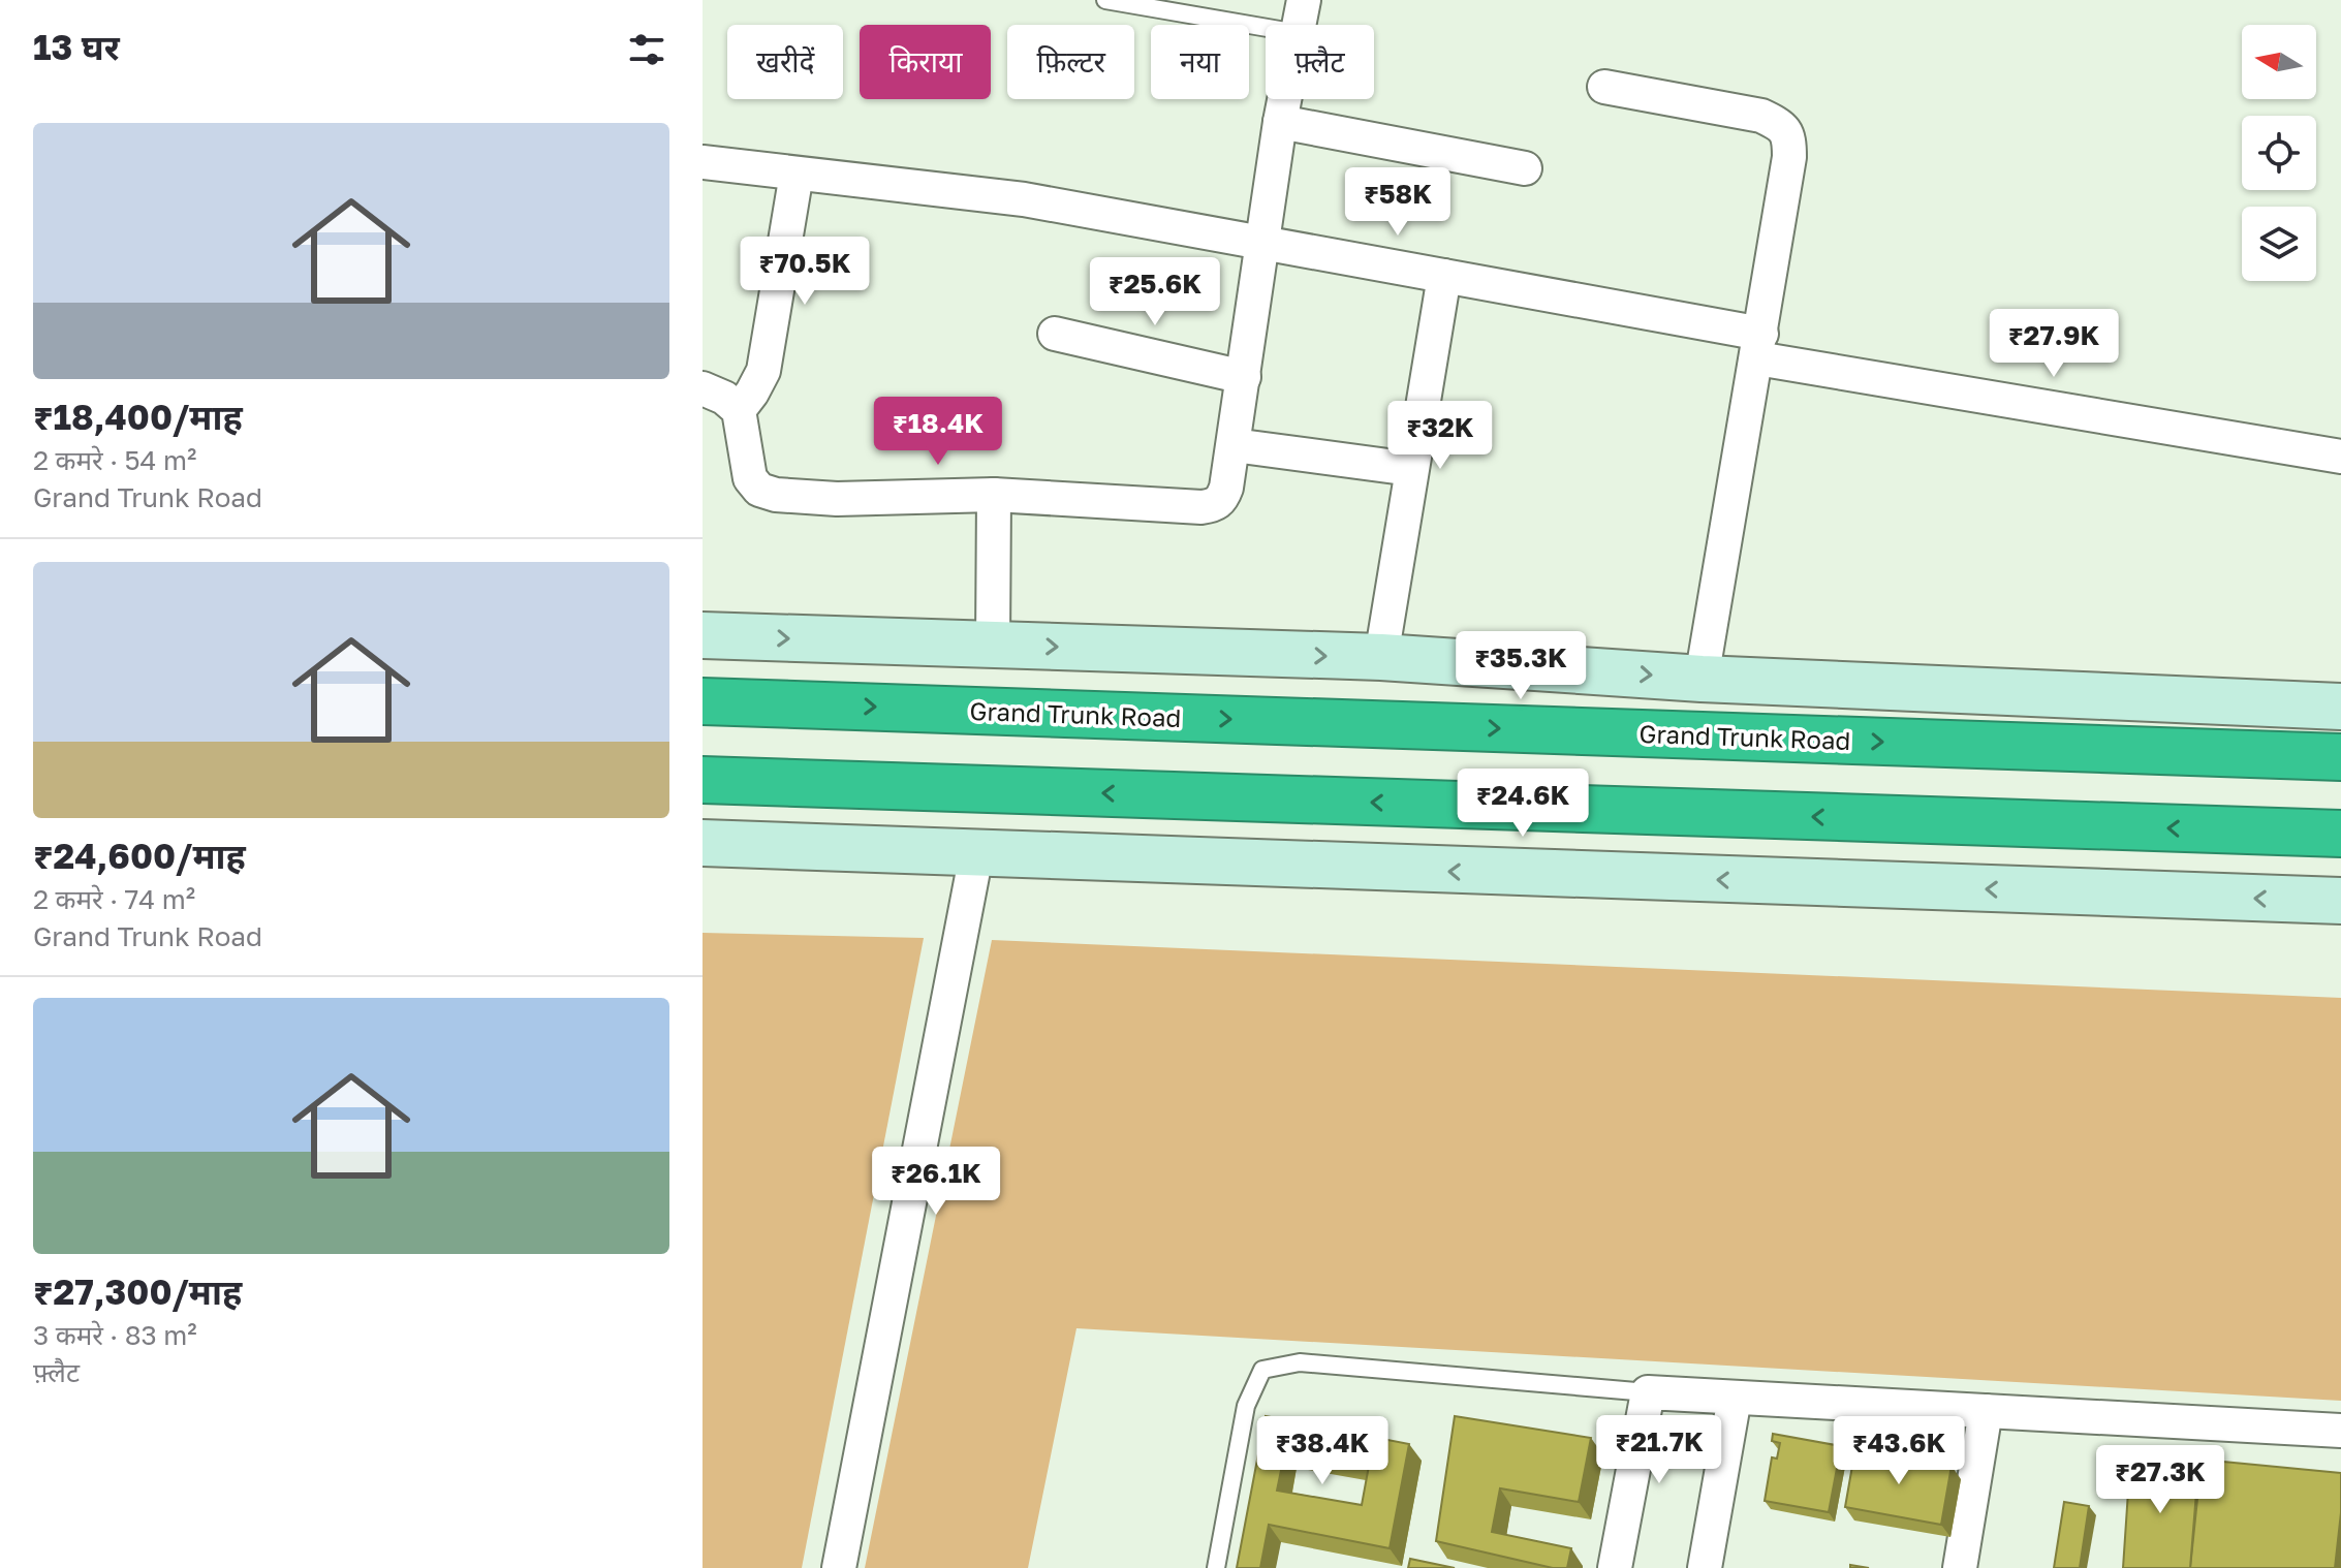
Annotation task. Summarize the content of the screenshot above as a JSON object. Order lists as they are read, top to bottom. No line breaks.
{"streets":{"highway":["Grand Trunk Road"]},"north":"left","page":{"heading":"13 घर","chip":["खरीदें","किराया","फ़िल्टर","नया","फ़्लैट"],"list":[{"name":"₹18,400/माह","note":"2 कमरे · 54 m² · Grand Trunk Road"},{"name":"₹24,600/माह","note":"2 कमरे · 74 m² · Grand Trunk Road"},{"name":"₹27,300/माह","note":"3 कमरे · 83 m² · फ़्लैट"}],"price":["₹58K","₹70.5K","₹25.6K","₹27.9K","₹18.4K","₹32K","₹35.3K","₹24.6K","₹26.1K","₹21.7K","₹38.4K","₹43.6K","₹27.3K"]}}
